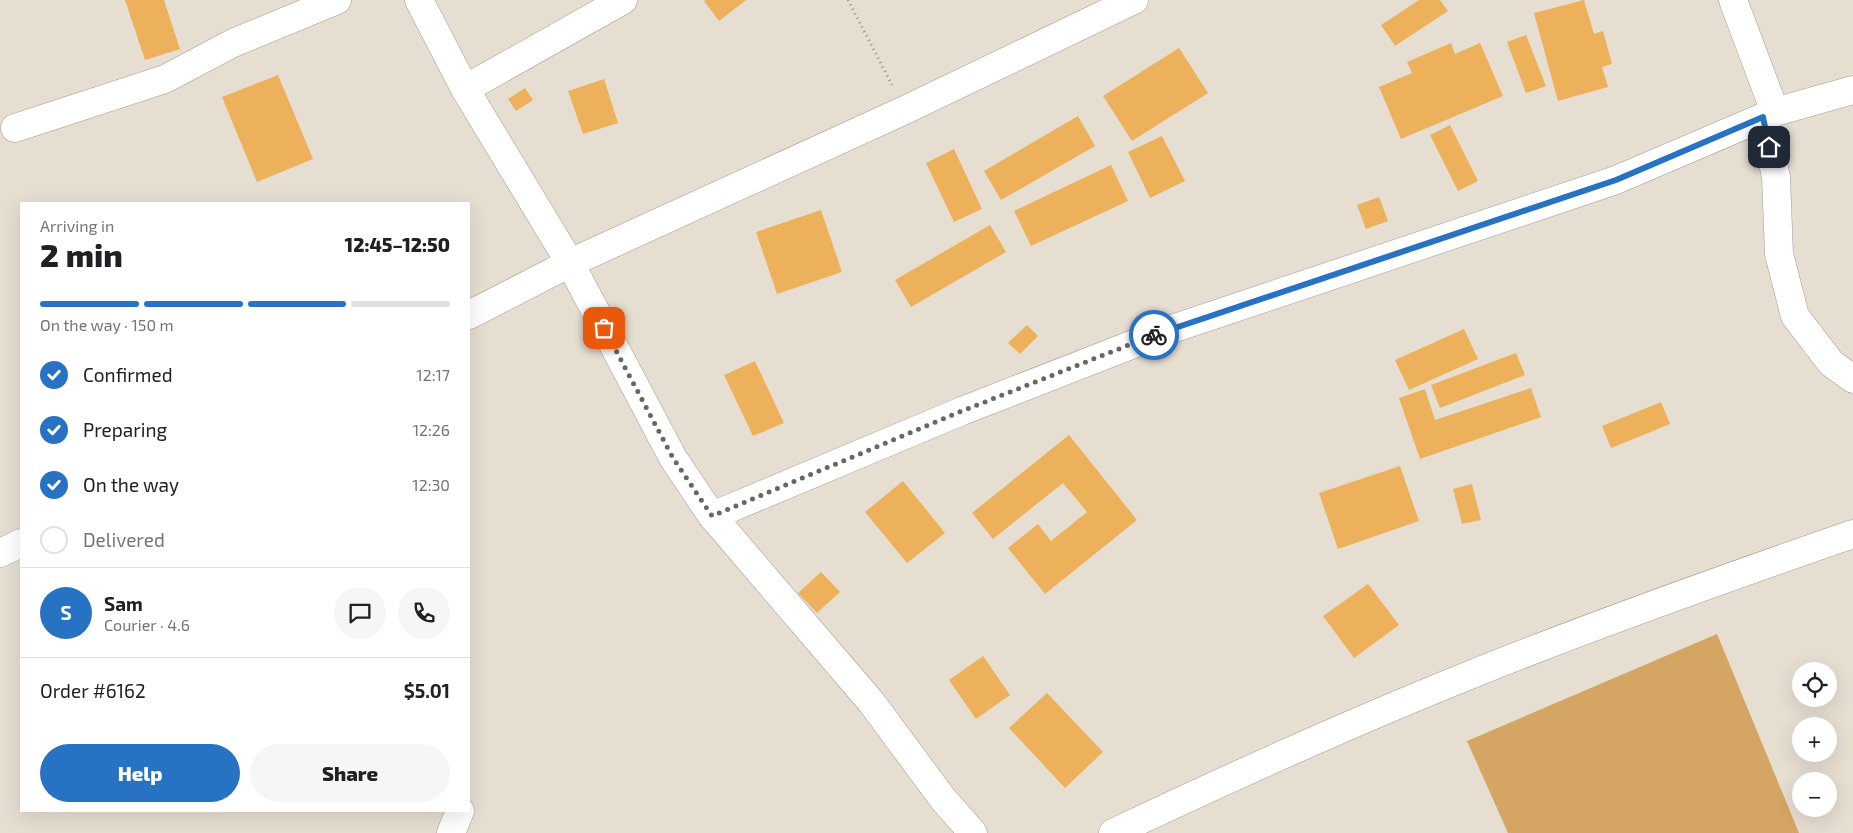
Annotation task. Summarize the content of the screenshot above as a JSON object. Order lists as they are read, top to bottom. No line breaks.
{"page":{"heading":["2 min","Arriving in","12:45–12:50"],"panel":["Sam","Courier · 4.6","Order #6162","$5.01"],"bar":"On the way · 150 m","list":[["Confirmed","12:17"],["Preparing","12:26"],["On the way","12:30"],"Delivered"],"round":"S","map_buttons":["+","−"],"buttons":["Help","Share"]}}
